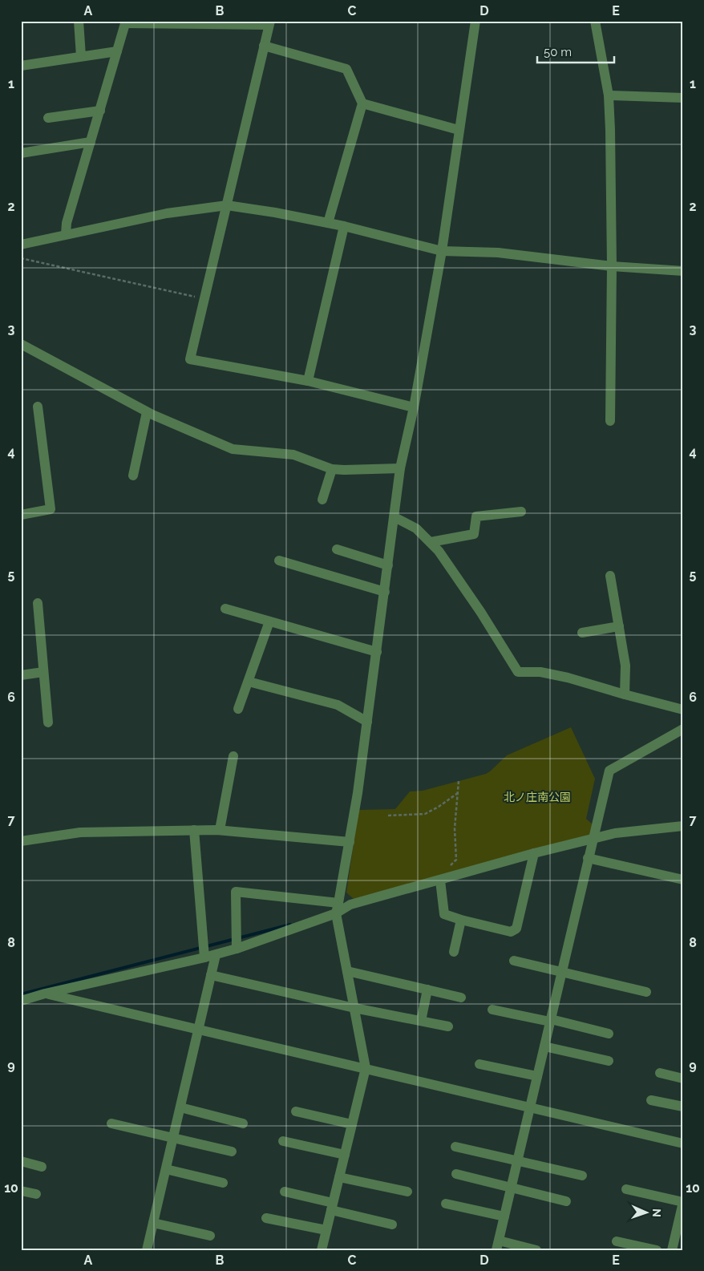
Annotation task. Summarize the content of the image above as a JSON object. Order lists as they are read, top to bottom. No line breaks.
{"parks":["北ノ庄南公園"],"scale_bar":"50 m","north":"right","grid":{"columns":["A","B","C","D","E"],"rows":["1","2","3","4","5","6","7","8","9","10"]}}
